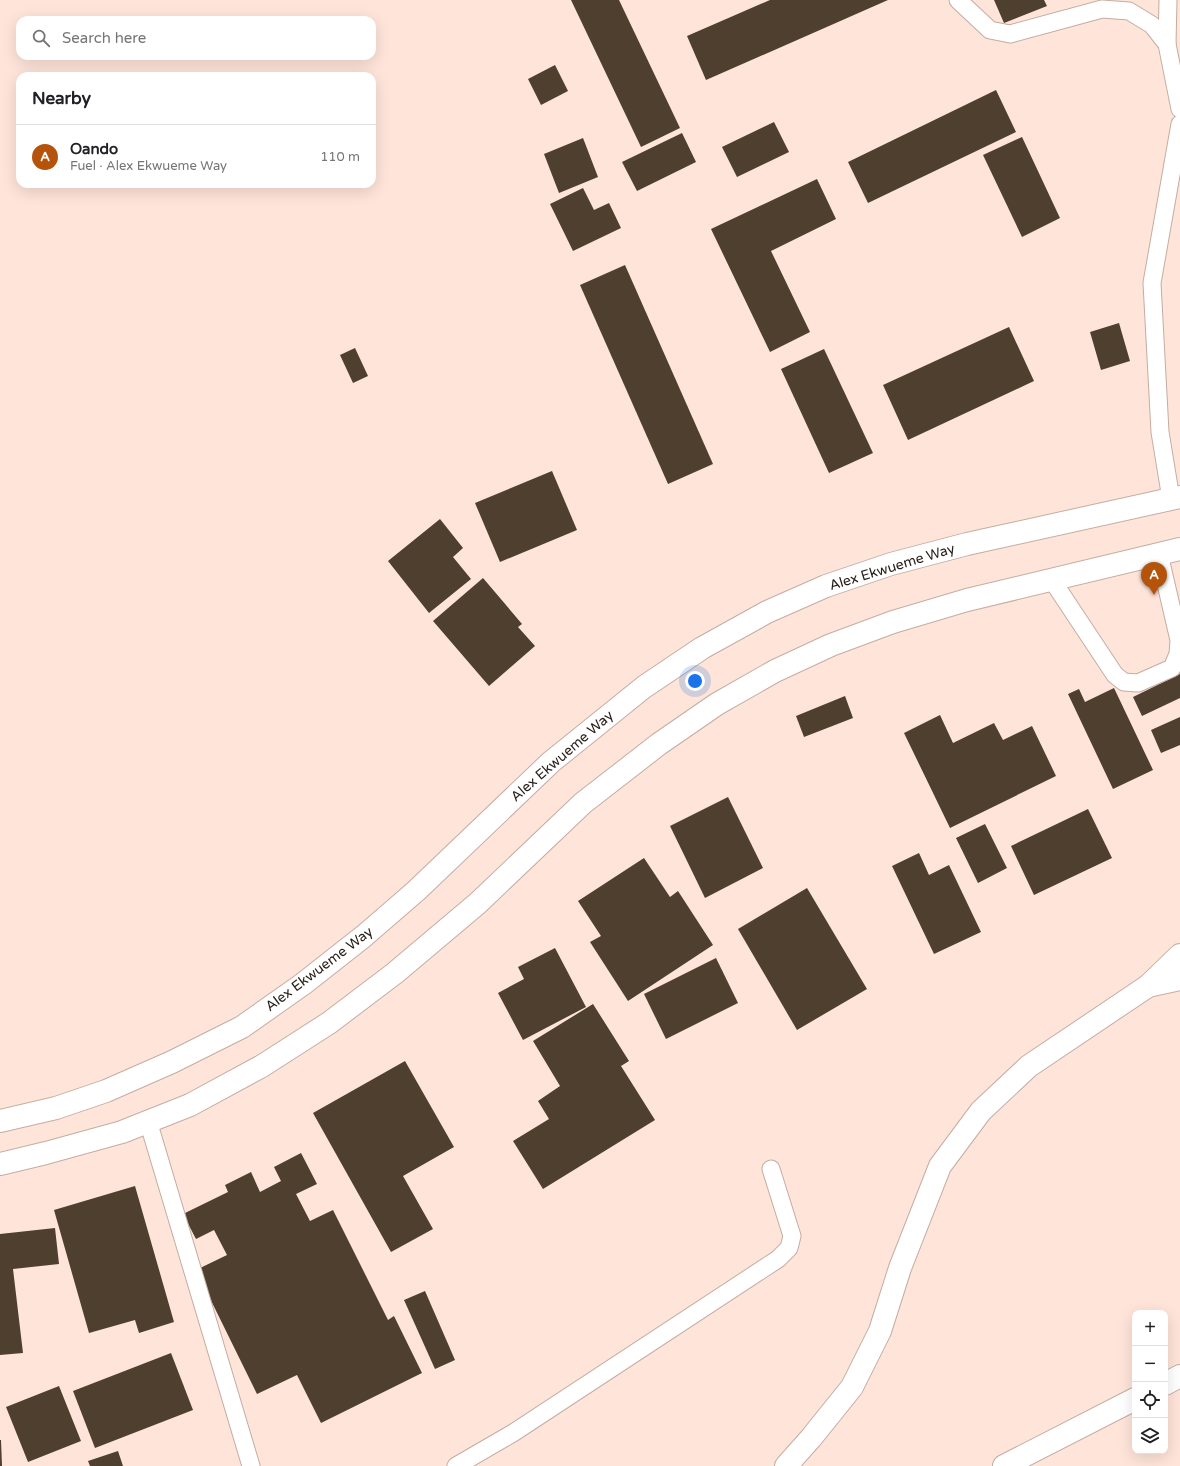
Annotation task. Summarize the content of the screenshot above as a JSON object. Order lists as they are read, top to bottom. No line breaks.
{"streets":{"street":["Alex Ekwueme Way"]},"page":{"search":"Search here","heading":"Nearby","list":[{"mark":"A","name":"Oando","note":"Fuel · Alex Ekwueme Way","value":"110 m"}],"pins":"A","map_buttons":["+","−"]}}
